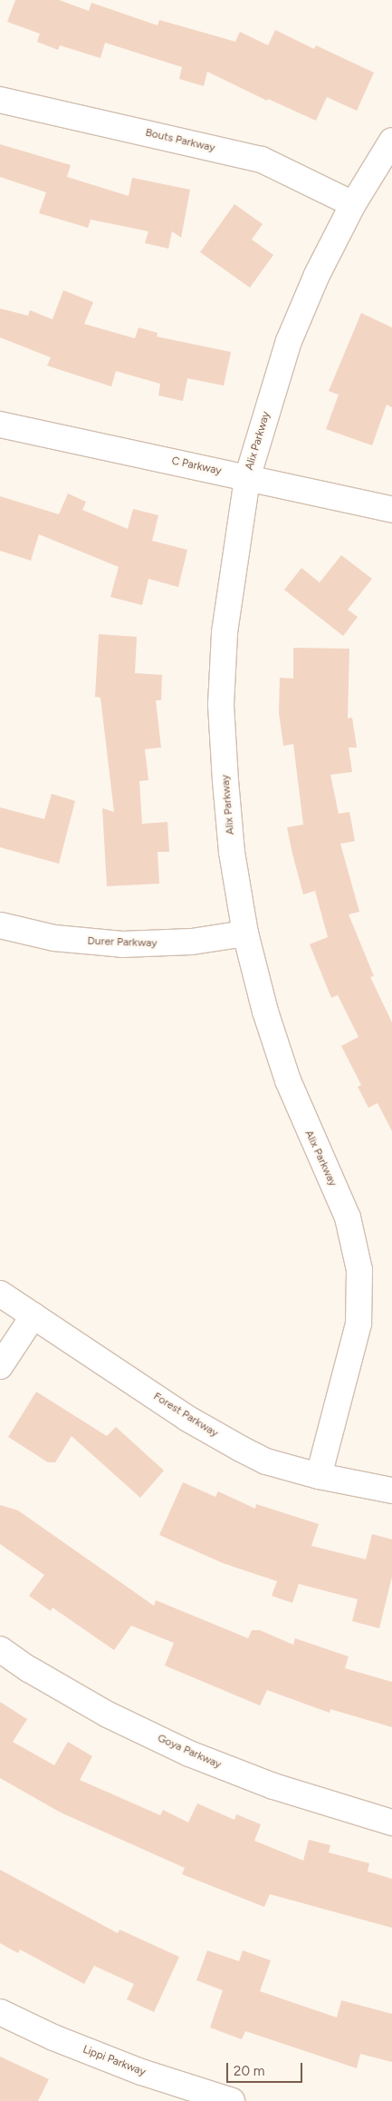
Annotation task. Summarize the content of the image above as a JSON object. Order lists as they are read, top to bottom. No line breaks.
{"streets":{"street":["Bouts Parkway","Alix Parkway","C Parkway","Durer Parkway","Forest Parkway","Goya Parkway","Lippi Parkway"]},"crossings":[["Bouts Parkway","Alix Parkway"],["Alix Parkway","C Parkway"],["Alix Parkway","Durer Parkway"],["Alix Parkway","Forest Parkway"]],"scale_bar":"20 m"}
